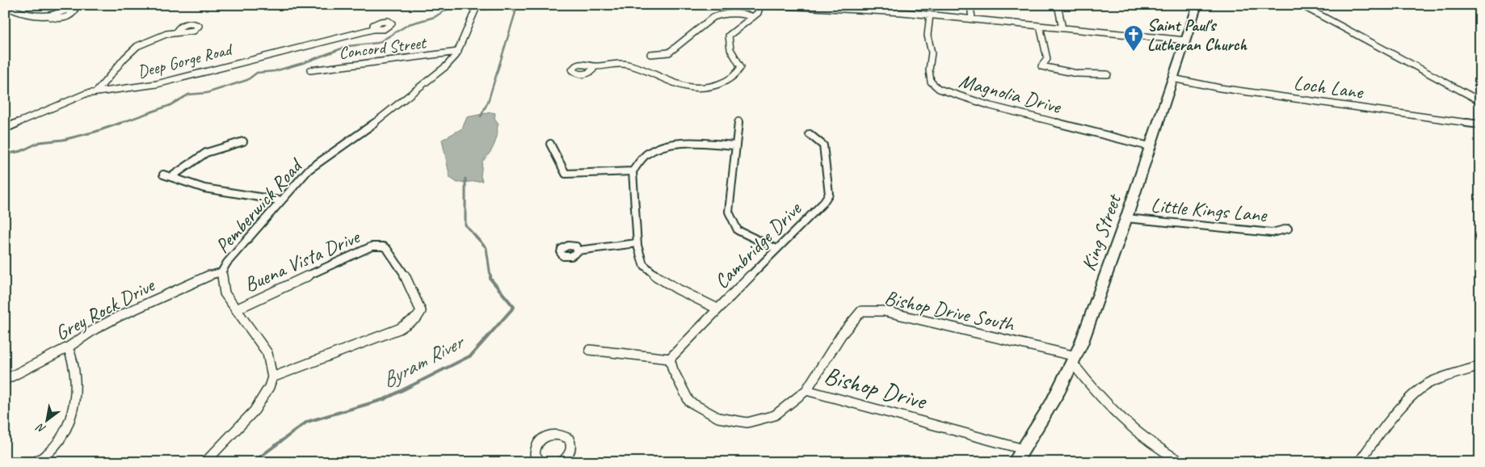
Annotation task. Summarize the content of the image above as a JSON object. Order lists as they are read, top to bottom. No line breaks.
{"streets":{"main road":["King Street"],"street":["Concord Street","Deep Gorge Road","Loch Lane","Magnolia Drive","Pemberwick Road","Little Kings Lane","Cambridge Drive","Buena Vista Drive","Grey Rock Drive","Bishop Drive South","Bishop Drive"]},"crossings":[["Concord Street","Pemberwick Road"],["Loch Lane","King Street"],["Magnolia Drive","King Street"],["Pemberwick Road","Buena Vista Drive"],["Pemberwick Road","Grey Rock Drive"],["Little Kings Lane","King Street"],["King Street","Bishop Drive South"],["King Street","Bishop Drive"],["Cambridge Drive","Bishop Drive"],["Bishop Drive South","Bishop Drive"]],"water":["Byram River"],"places":{"church":["Saint Paul's Lutheran Church"]},"north":"bottom left"}
